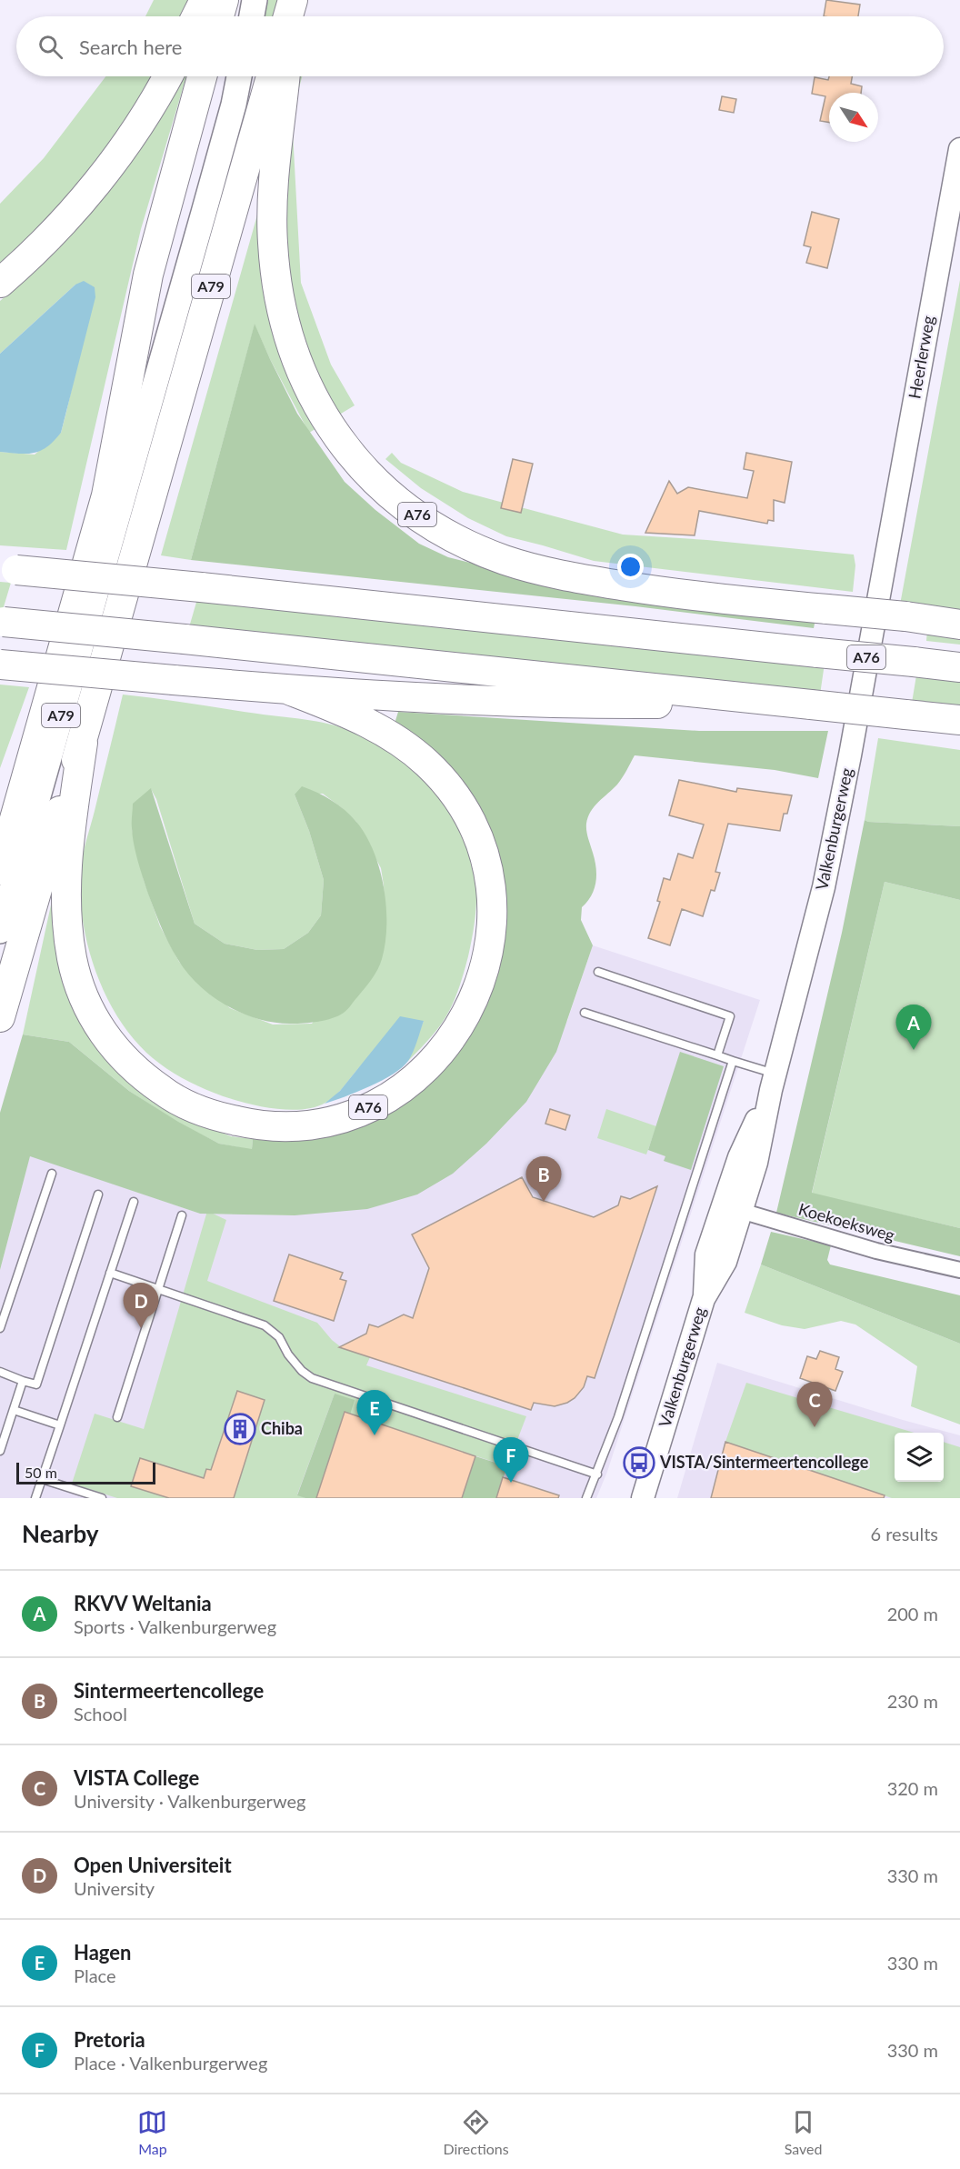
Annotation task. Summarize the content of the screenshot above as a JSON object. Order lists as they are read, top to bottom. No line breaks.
{"streets":{"highway":["A79","A76"],"street":["Heerlerweg","Valkenburgerweg","Koekoeksweg"]},"crossings":[["A79","A76"],["Heerlerweg","Valkenburgerweg"],["Valkenburgerweg","Koekoeksweg"]],"places":{"building":["Chiba"],"bus stop":["VISTA/Sintermeertencollege"]},"scale_bar":"50 m","north":"bottom right","page":{"search":"Search here","pins":["A","B","D","C","E","F"],"scale":"50 m","heading":["Nearby","6 results"],"list":[{"mark":"A","name":"RKVV Weltania","note":"Sports · Valkenburgerweg","value":"200 m"},{"mark":"B","name":"Sintermeertencollege","note":"School","value":"230 m"},{"mark":"C","name":"VISTA College","note":"University · Valkenburgerweg","value":"320 m"},{"mark":"D","name":"Open Universiteit","note":"University","value":"330 m"},{"mark":"E","name":"Hagen","note":"Place","value":"330 m"},{"mark":"F","name":"Pretoria","note":"Place · Valkenburgerweg","value":"330 m"}],"nav":["Map","Directions","Saved"]}}
